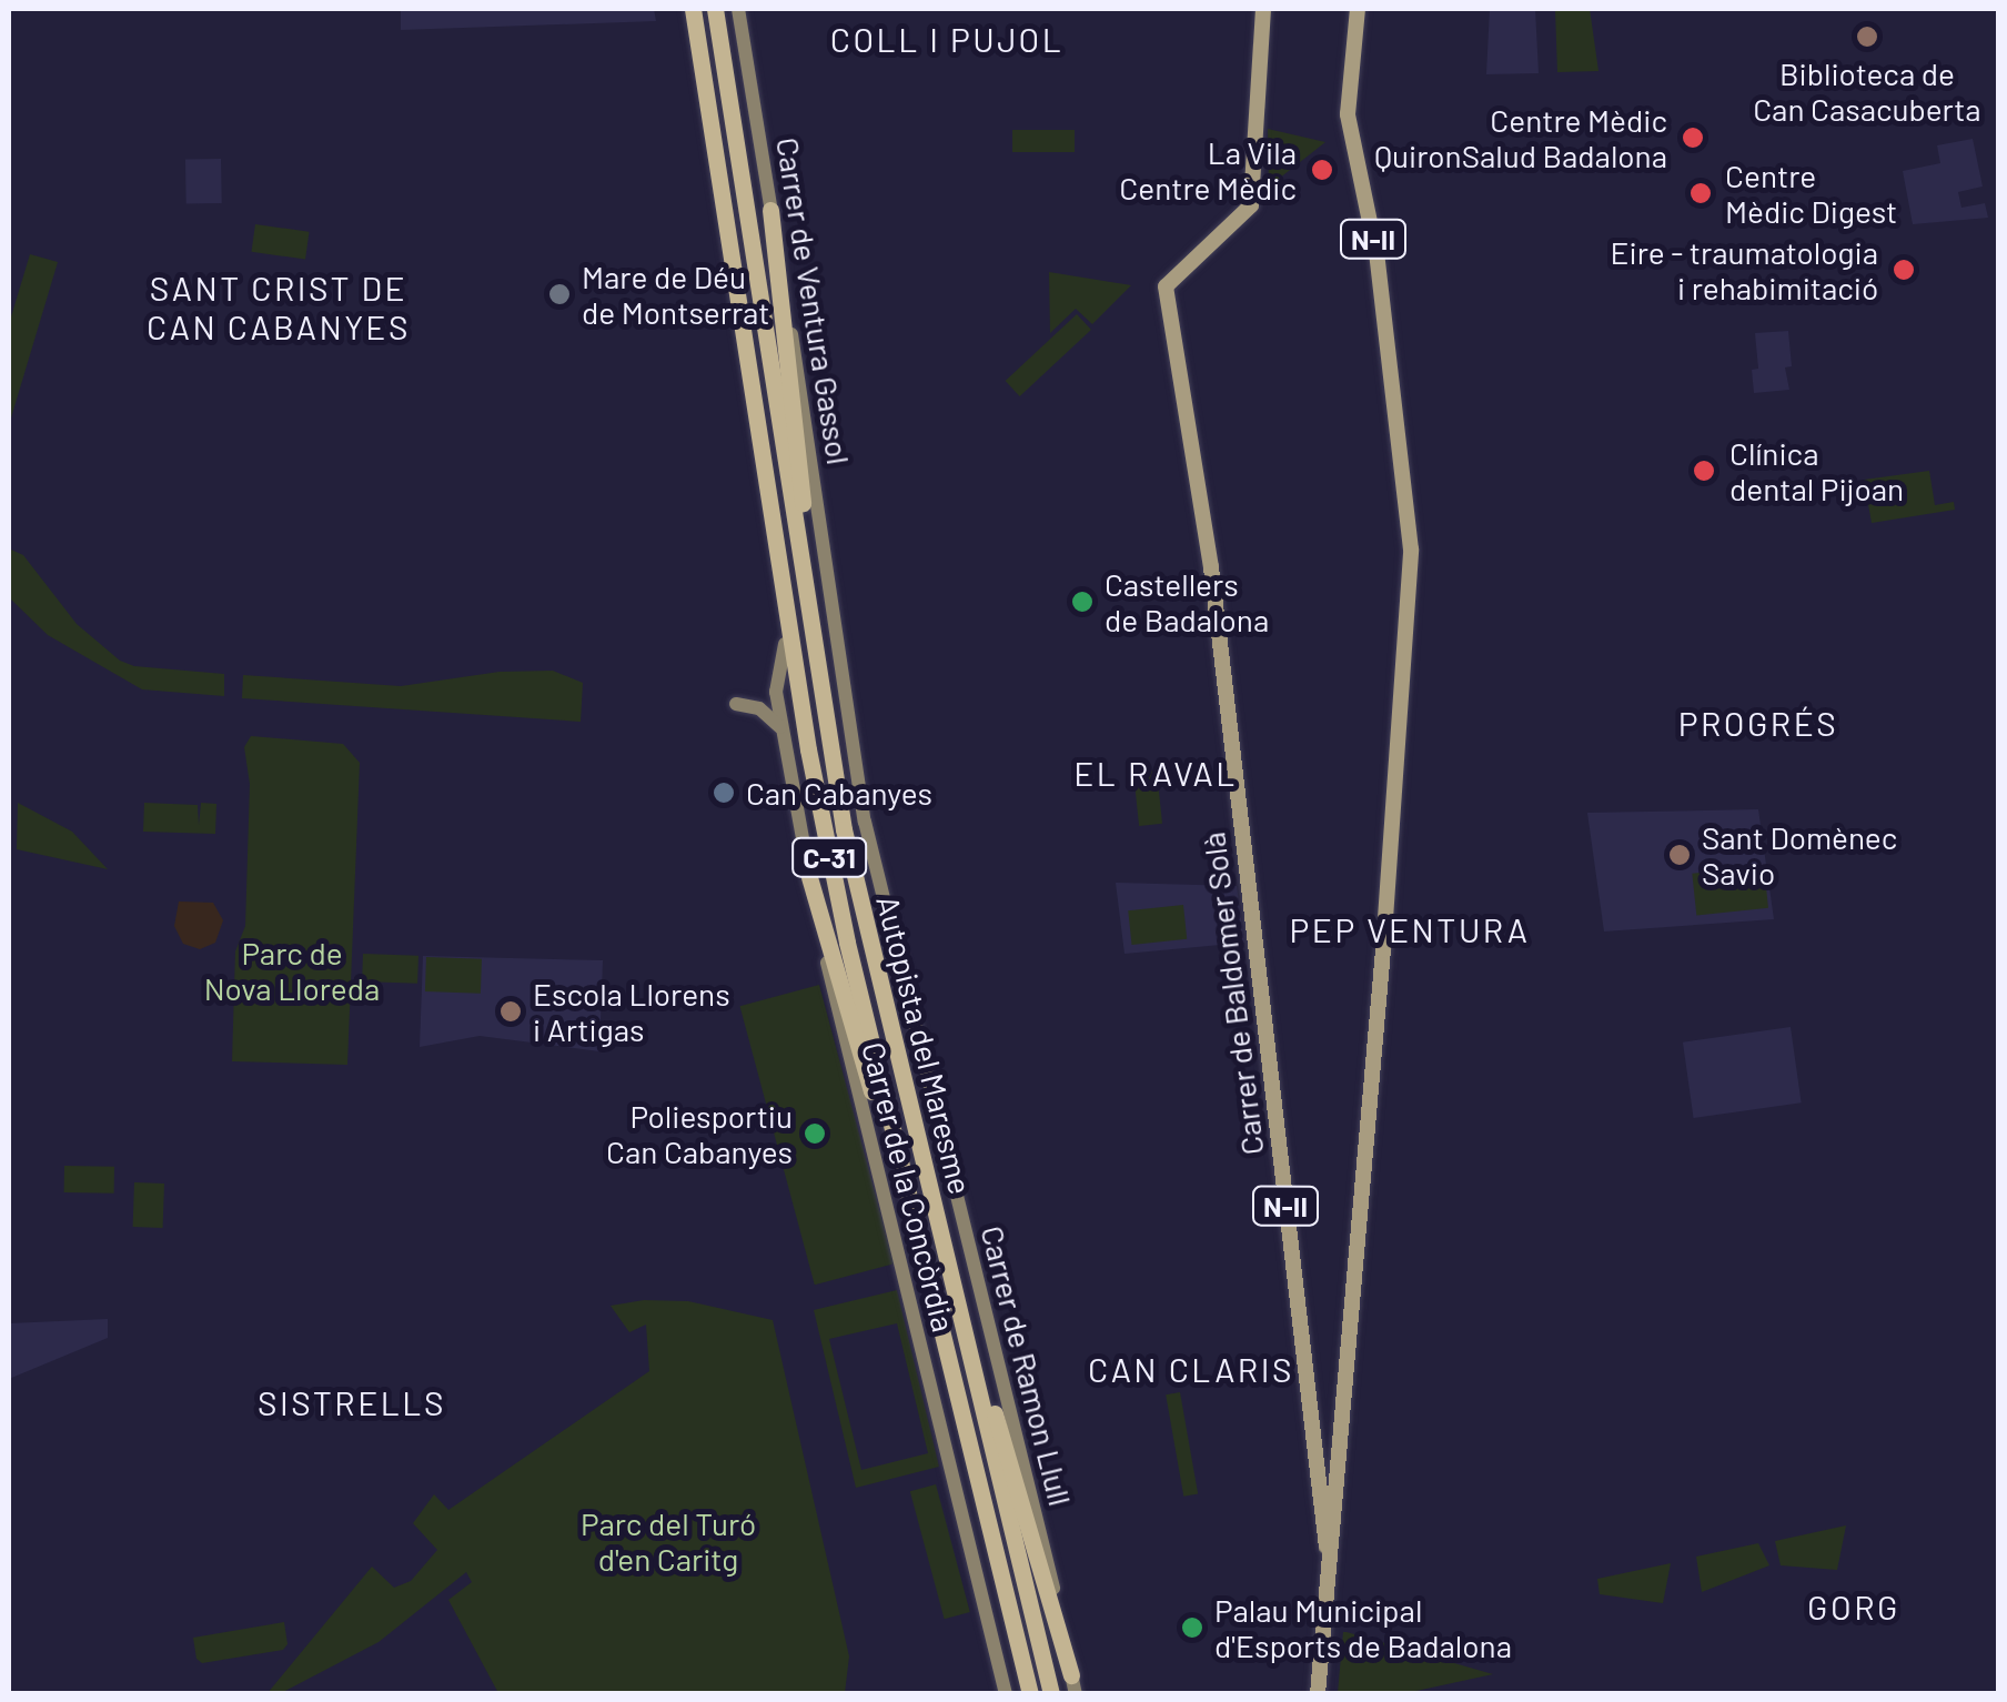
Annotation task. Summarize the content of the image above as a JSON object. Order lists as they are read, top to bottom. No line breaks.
{"streets":{"highway":["C-31","Autopista del Maresme"],"main road":["N-II","Carrer de Baldomer Solà"],"street":["Carrer de Ventura Gassol","Carrer de la Concòrdia","Carrer de Ramon Llull"]},"crossings":[["N-II","Carrer de Baldomer Solà"],["Carrer de Ventura Gassol","Carrer de Ramon Llull"]],"districts":["COLL I PUJOL","SANT CRIST DE CAN CABANYES","PROGRÉS","EL RAVAL","PEP VENTURA","CAN CLARIS","SISTRELLS","GORG"],"parks":["Parc de Nova Lloreda","Parc del Turó d'en Caritg"],"places":["Biblioteca de Can Casacuberta","Centre Mèdic QuironSalud Badalona","La Vila Centre Mèdic","Centre Mèdic Digest","Eire - traumatologia i rehabimitació","Mare de Déu de Montserrat","Clínica dental Pijoan","Castellers de Badalona","Can Cabanyes","Sant Domènec Savio","Escola Llorens i Artigas","Poliesportiu Can Cabanyes","Palau Municipal d'Esports de Badalona"]}
